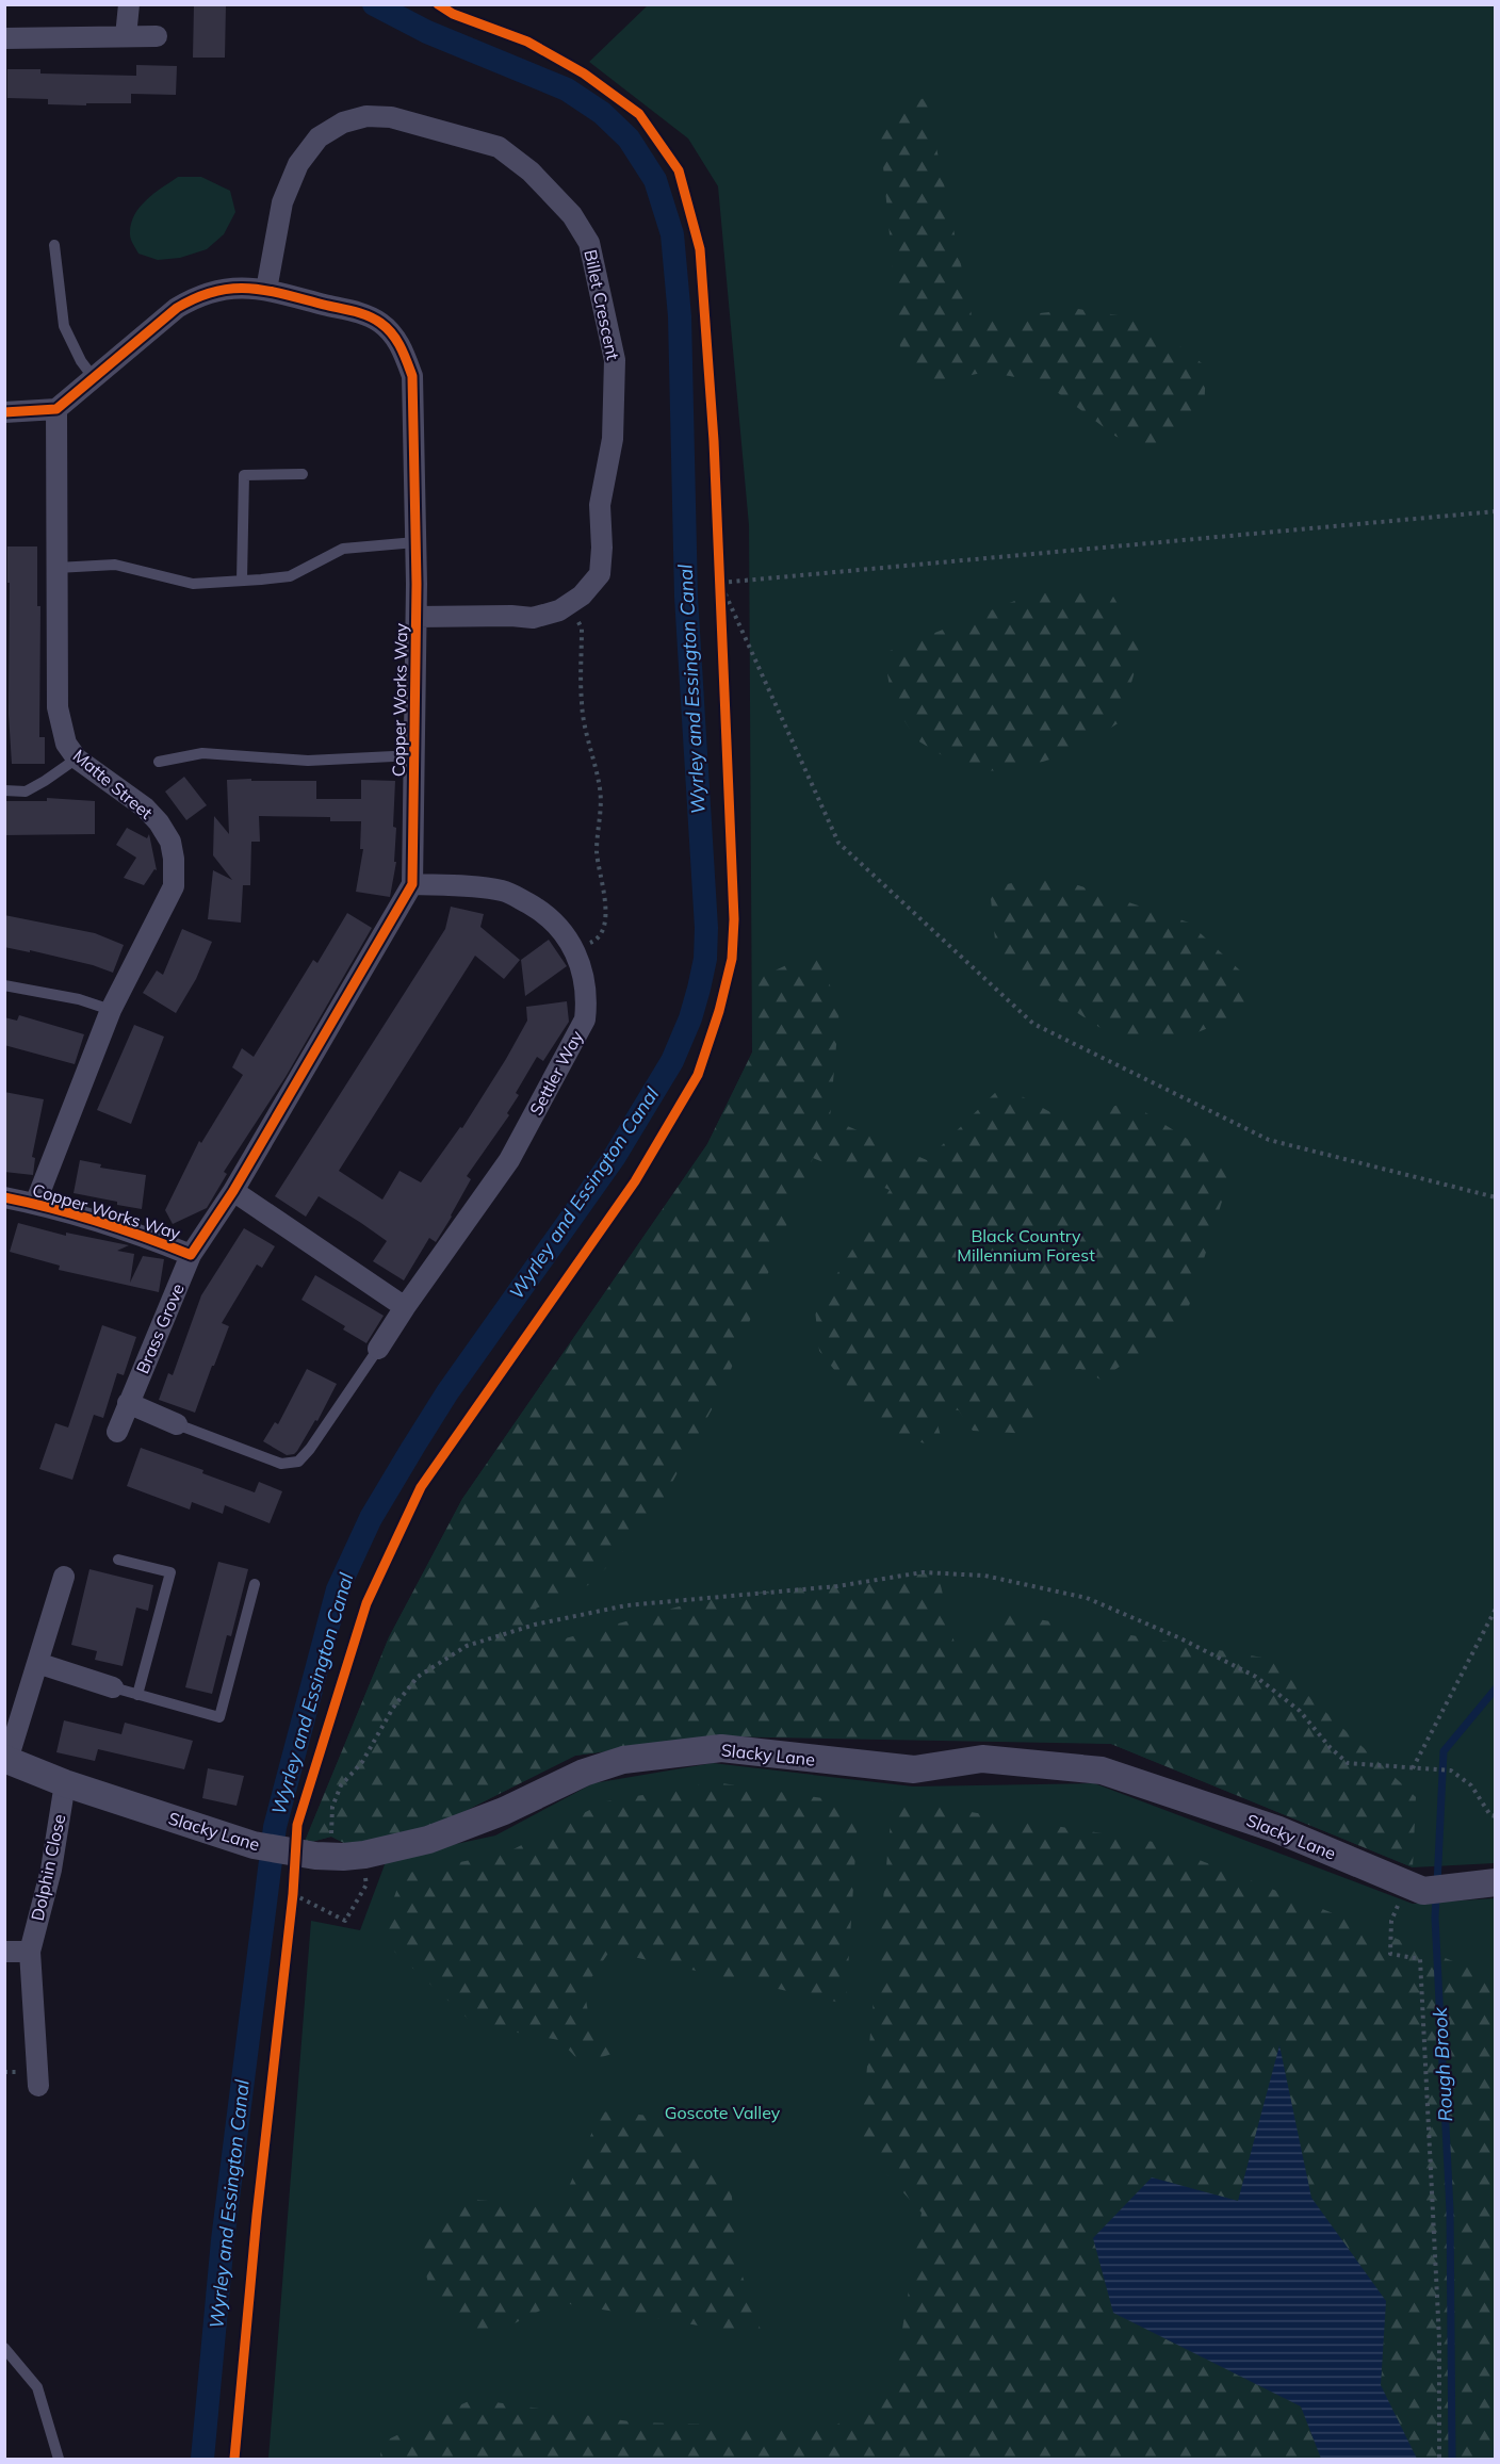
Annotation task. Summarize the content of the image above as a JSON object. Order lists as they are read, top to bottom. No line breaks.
{"streets":{"street":["Billet Crescent","Copper Works Way","Matte Street","Settler Way","Brass Grove","Slacky Lane","Dolphin Close"]},"crossings":[["Billet Crescent","Copper Works Way"],["Copper Works Way","Matte Street"],["Copper Works Way","Settler Way"],["Copper Works Way","Brass Grove"],["Slacky Lane","Dolphin Close"]],"water":["Wyrley and Essington Canal","Rough Brook"],"parks":["Black Country Millennium Forest","Goscote Valley"]}
